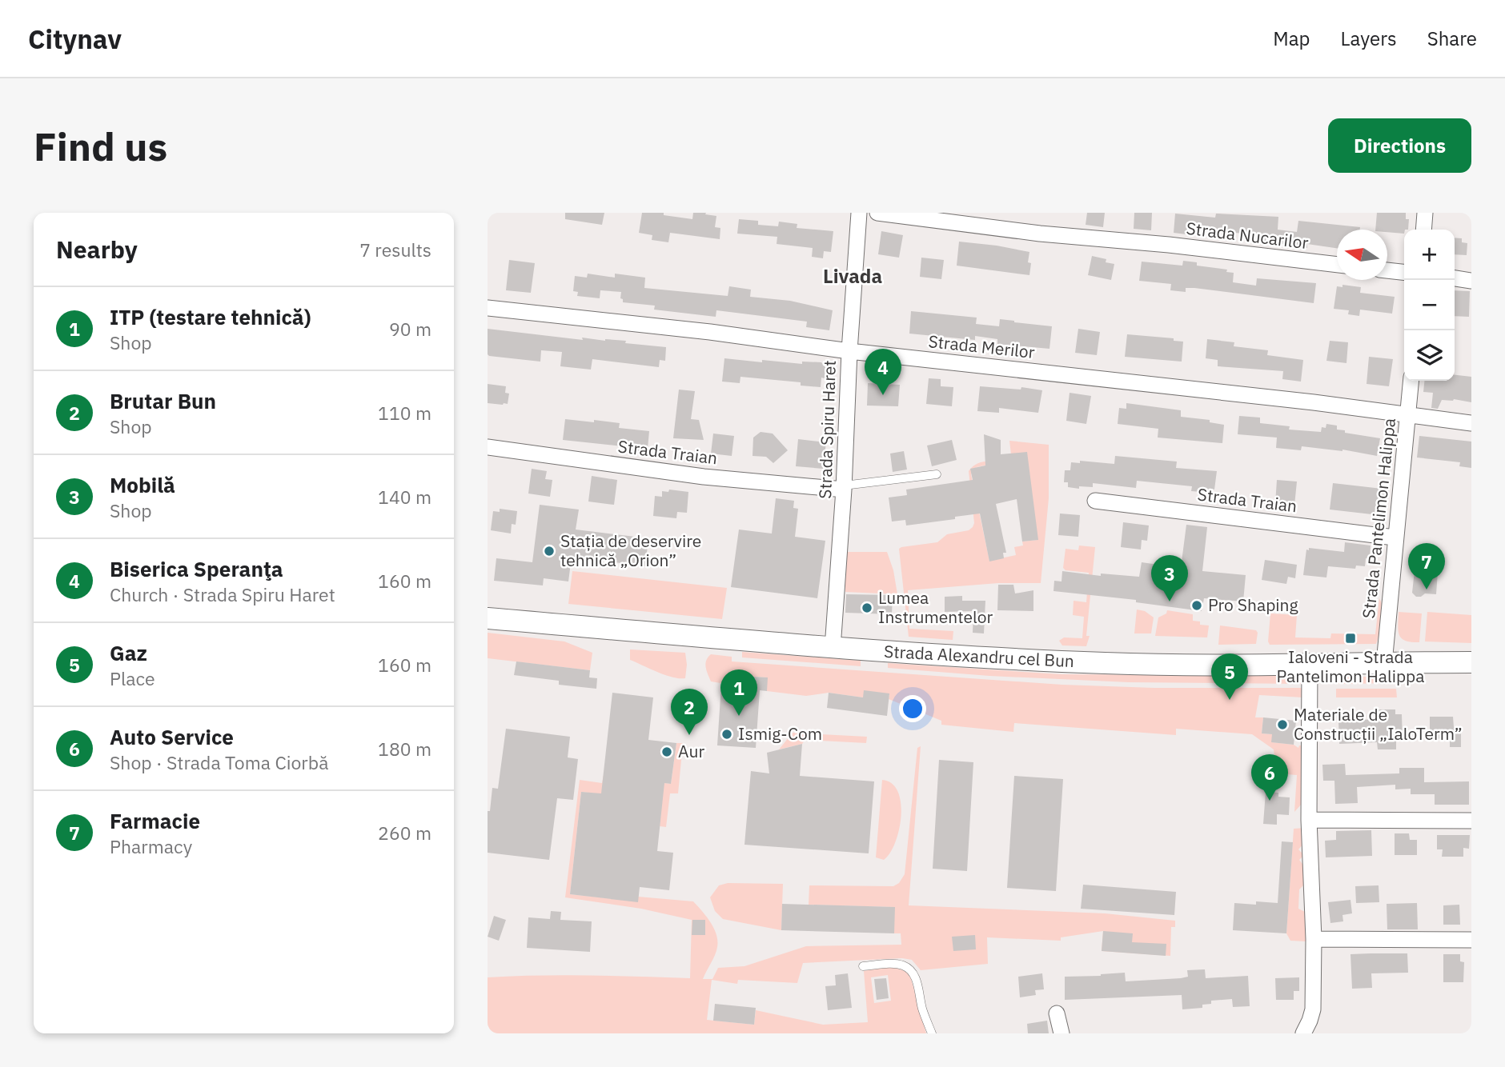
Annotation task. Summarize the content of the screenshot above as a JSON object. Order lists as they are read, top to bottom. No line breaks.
{"streets":{"main road":["Strada Alexandru cel Bun"],"street":["Strada Nucarilor","Strada Merilor","Strada Spiru Haret","Strada Traian","Strada Pantelimon Halippa"]},"crossings":[["Strada Merilor","Strada Spiru Haret"],["Strada Merilor","Strada Pantelimon Halippa"],["Strada Spiru Haret","Strada Traian"],["Strada Spiru Haret","Strada Alexandru cel Bun"],["Strada Traian","Strada Pantelimon Halippa"],["Strada Pantelimon Halippa","Strada Alexandru cel Bun"]],"districts":["Livada"],"places":{"other":["Stația de deservire tehnică „Orion”","Pro Shaping","Lumea Instrumentelor","Materiale de Construcții „IaloTerm”","Ismig-Com","Aur"],"transit":["Ialoveni - Strada Pantelimon Halippa"]},"north":"left","page":{"header":"Citynav","nav":["Map","Layers","Share"],"buttons":"Directions","title":"Find us","heading":["Nearby","7 results"],"map_buttons":["+","−"],"list":[{"mark":"1","name":"ITP (testare tehnică)","note":"Shop","value":"90 m"},{"mark":"2","name":"Brutar Bun","note":"Shop","value":"110 m"},{"mark":"3","name":"Mobilă","note":"Shop","value":"140 m"},{"mark":"4","name":"Biserica Speranţa","note":"Church · Strada Spiru Haret","value":"160 m"},{"mark":"5","name":"Gaz","note":"Place","value":"160 m"},{"mark":"6","name":"Auto Service","note":"Shop · Strada Toma Ciorbă","value":"180 m"},{"mark":"7","name":"Farmacie","note":"Pharmacy","value":"260 m"}],"pins":["4","7","3","5","1","2","6"]}}
